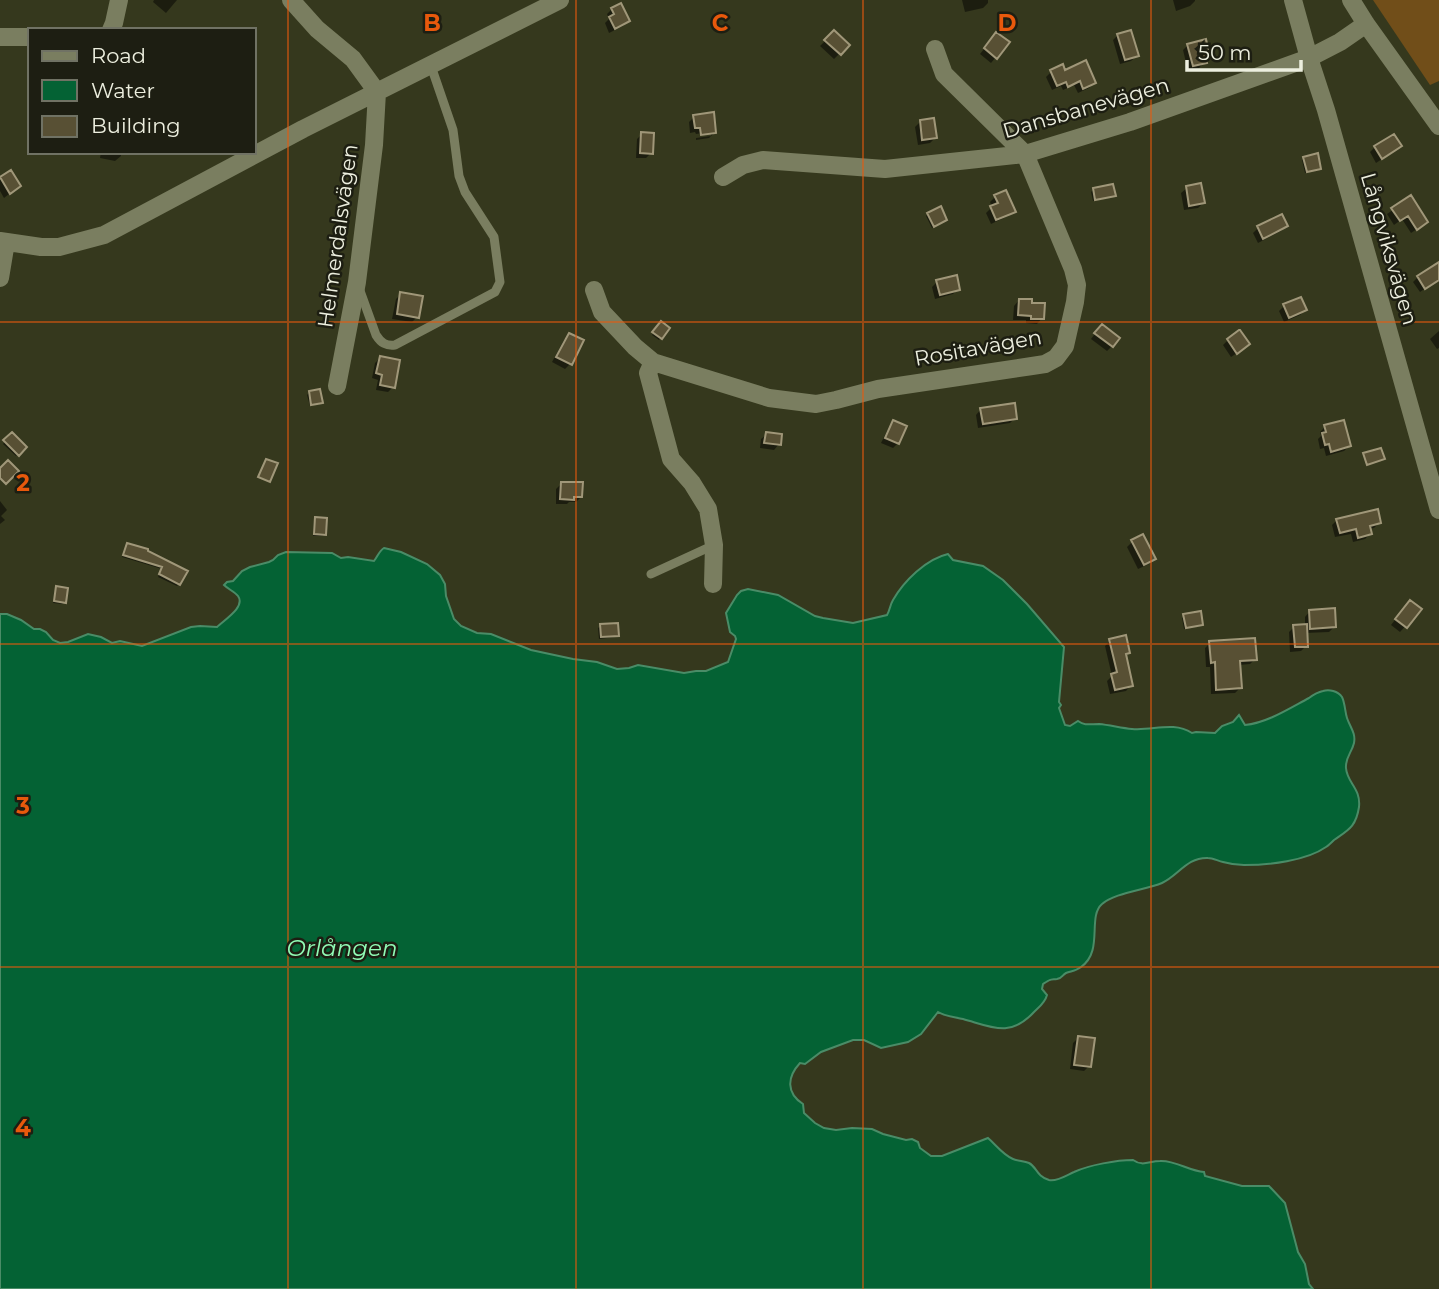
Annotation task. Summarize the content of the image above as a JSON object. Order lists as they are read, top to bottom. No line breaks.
{"streets":{"street":["Dansbanevägen","Helmerdalsvägen","Långviksvägen","Rositavägen"]},"crossings":[["Dansbanevägen","Långviksvägen"],["Dansbanevägen","Rositavägen"]],"water":["Orlången"],"legend":["Road","Water","Building"],"scale_bar":"50 m","grid":{"columns":["B","C","D"],"rows":["2","3","4"]}}
